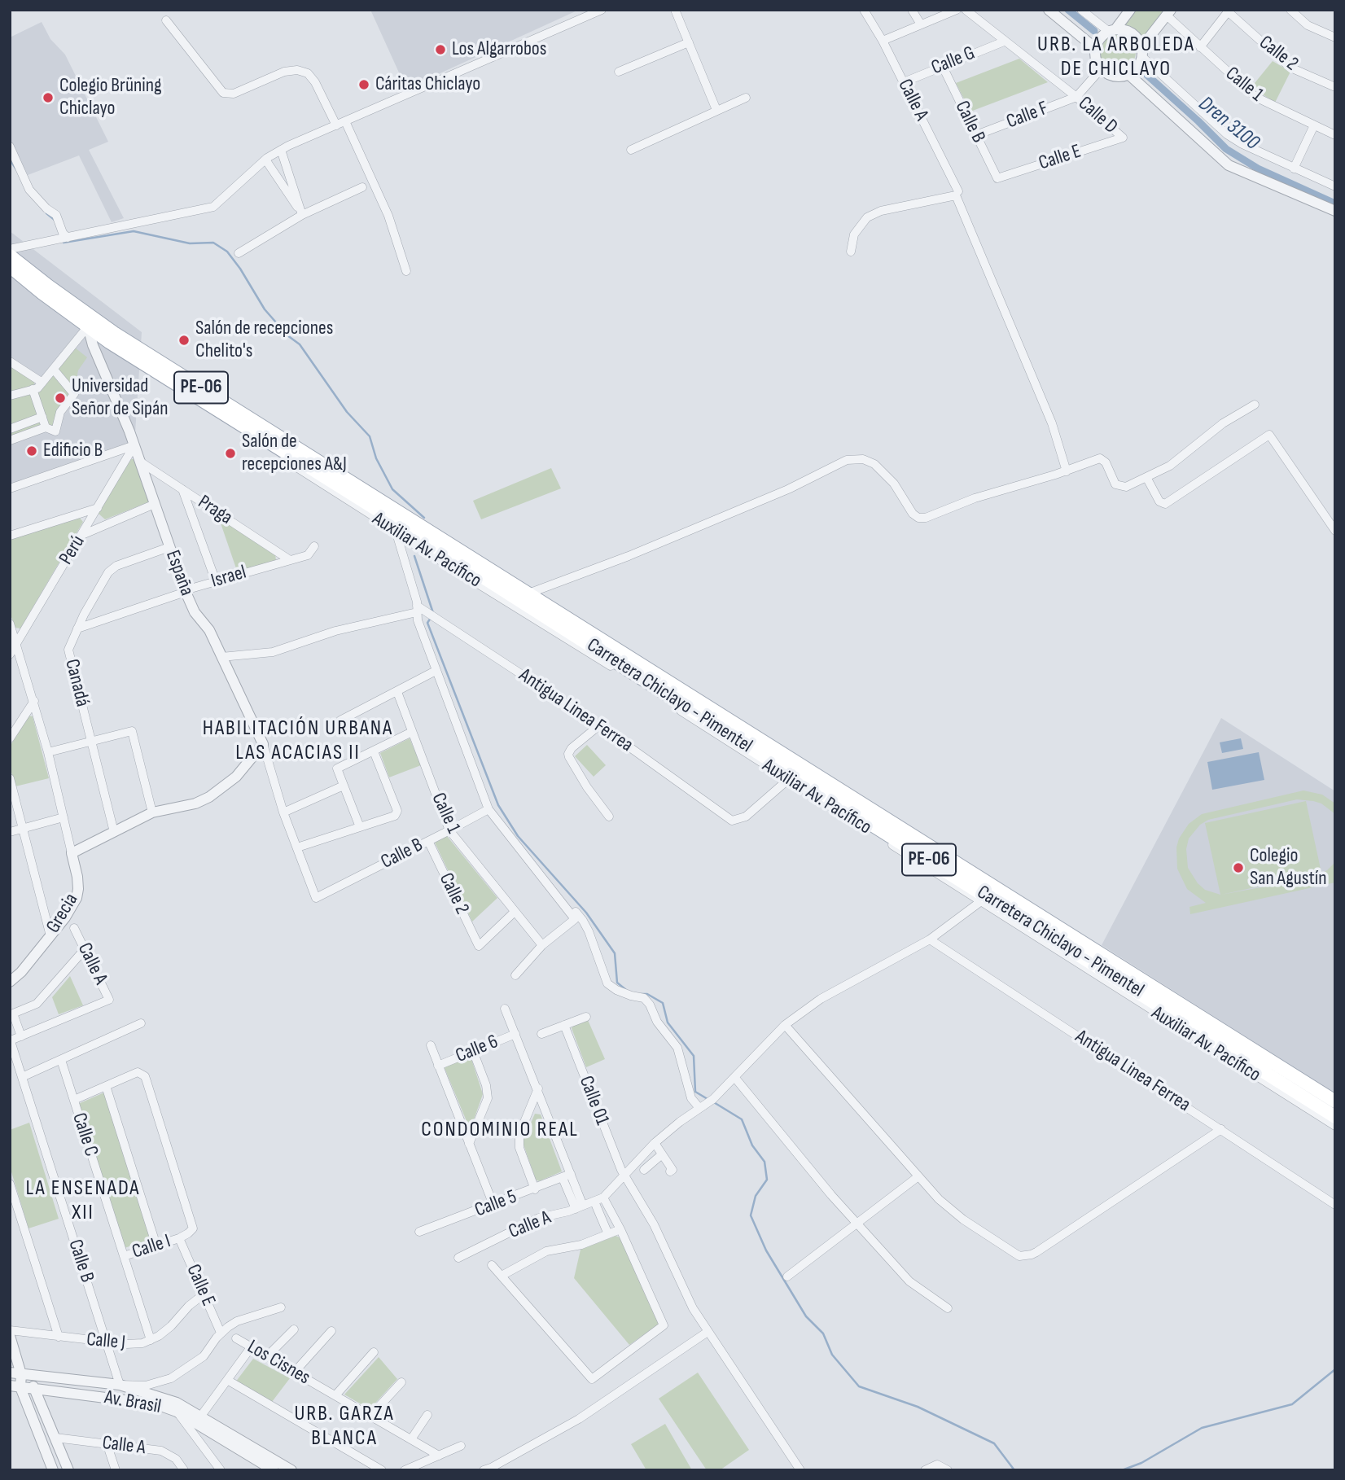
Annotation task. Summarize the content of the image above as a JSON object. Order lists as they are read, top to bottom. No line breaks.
{"streets":{"main road":["PE-06","Carretera Chiclayo - Pimentel"],"street":["Calle 2","Calle G","Calle 1","Calle A","Calle F","Calle D","Calle B","Calle E","Praga","Perú","Auxiliar Av. Pacífico","España","Israel","Canadá","Antigua Linea Ferrea","Grecia","Calle 6","Calle 01","Calle C","Calle 5","Calle I","Calle J","Los Cisnes","Av. Brasil"]},"crossings":[["Calle 2","Calle 1"],["Calle 2","Calle B"],["Calle G","Calle A"],["Calle G","Calle D"],["Calle G","Calle B"],["Calle 1","Calle B"],["Calle F","Calle D"],["Calle F","Calle B"],["Calle D","Calle E"],["Calle B","Calle E"],["Calle B","España"],["Calle B","Calle J"],["Calle B","Av. Brasil"],["Calle E","Calle I"],["Calle E","Calle J"],["Praga","España"],["Praga","Israel"],["Perú","España"],["Auxiliar Av. Pacífico","Carretera Chiclayo - Pimentel"],["Auxiliar Av. Pacífico","Antigua Linea Ferrea"],["España","Israel"],["España","Canadá"],["España","Carretera Chiclayo - Pimentel"],["Israel","Canadá"],["Carretera Chiclayo - Pimentel","Antigua Linea Ferrea"],["Calle C","Calle I"],["Calle C","Calle J"]],"districts":["URB. LA ARBOLEDA DE CHICLAYO","HABILITACIÓN URBANA LAS ACACIAS II","CONDOMINIO REAL","LA ENSENADA XII","URB. GARZA BLANCA"],"water":["Dren 3100"],"places":["Los Algarrobos","Cáritas Chiclayo","Colegio Brüning Chiclayo","Salón de recepciones Chelito's","Universidad Señor de Sipán","Edificio B","Salón de recepciones A&J","Colegio San Agustín"]}
